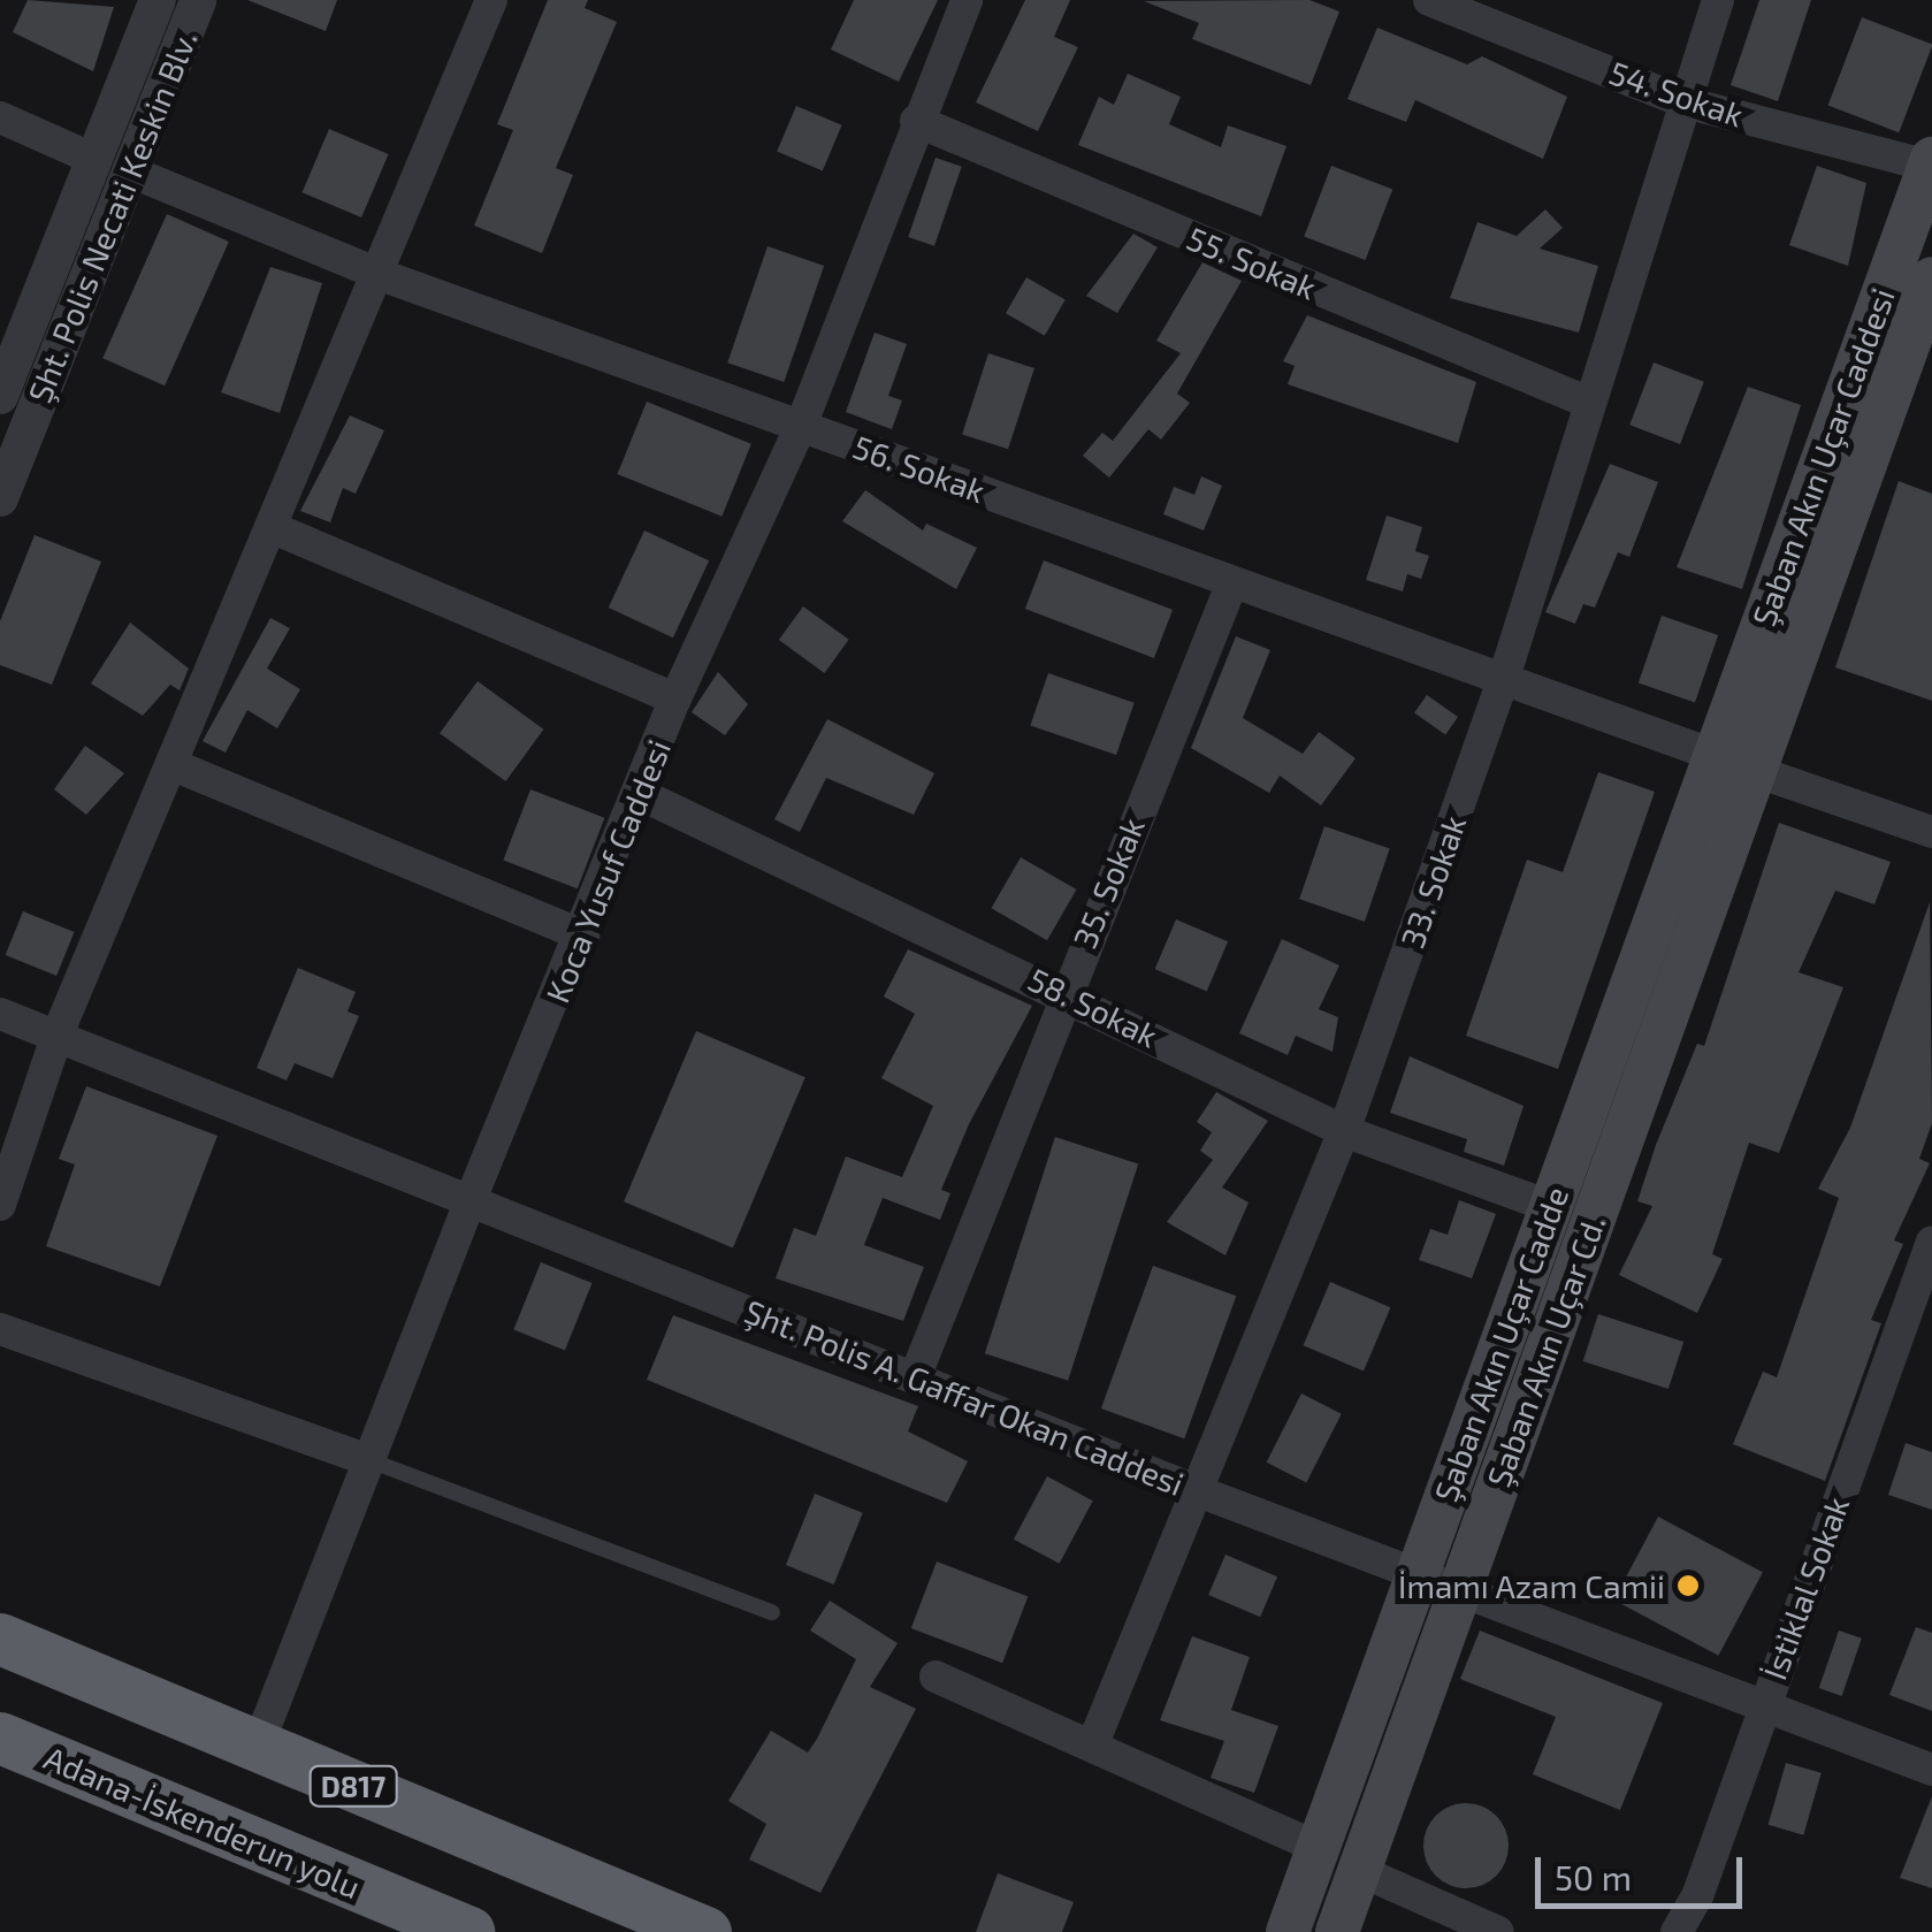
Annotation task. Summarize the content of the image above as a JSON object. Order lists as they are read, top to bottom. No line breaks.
{"streets":{"highway":["D817","Adana-İskenderun yolu"],"main road":["Şaban Akın Uçar Caddesi","Şaban Akın Uçar Cadde","Şaban Akın Uçar Cd."],"street":["54. Sokak","Şht. Polis Necati Keskin Blv.","55. Sokak","56. Sokak","Koca Yusuf Caddesi","33. Sokak","35. Sokak","58. Sokak","Şht. Polis A. Gaffar Okan Caddesi","İstiklal Sokak"]},"crossings":[["54. Sokak","Şaban Akın Uçar Caddesi"],["54. Sokak","33. Sokak"],["Şht. Polis Necati Keskin Blv.","56. Sokak"],["55. Sokak","Koca Yusuf Caddesi"],["55. Sokak","33. Sokak"],["Şaban Akın Uçar Caddesi","56. Sokak"],["Şaban Akın Uçar Caddesi","Şaban Akın Uçar Cadde"],["Şaban Akın Uçar Caddesi","Şaban Akın Uçar Cd."],["56. Sokak","Koca Yusuf Caddesi"],["56. Sokak","33. Sokak"],["56. Sokak","35. Sokak"],["56. Sokak","Şaban Akın Uçar Cadde"],["Koca Yusuf Caddesi","58. Sokak"],["Koca Yusuf Caddesi","Şht. Polis A. Gaffar Okan Caddesi"],["Koca Yusuf Caddesi","D817"],["33. Sokak","58. Sokak"],["33. Sokak","Şht. Polis A. Gaffar Okan Caddesi"],["35. Sokak","58. Sokak"],["35. Sokak","Şht. Polis A. Gaffar Okan Caddesi"],["58. Sokak","Şaban Akın Uçar Cadde"],["Şaban Akın Uçar Cadde","Şht. Polis A. Gaffar Okan Caddesi"],["Şaban Akın Uçar Cd.","Şht. Polis A. Gaffar Okan Caddesi"],["Şht. Polis A. Gaffar Okan Caddesi","İstiklal Sokak"]],"places":["İmamı Azam Camii"],"scale_bar":"50 m"}
